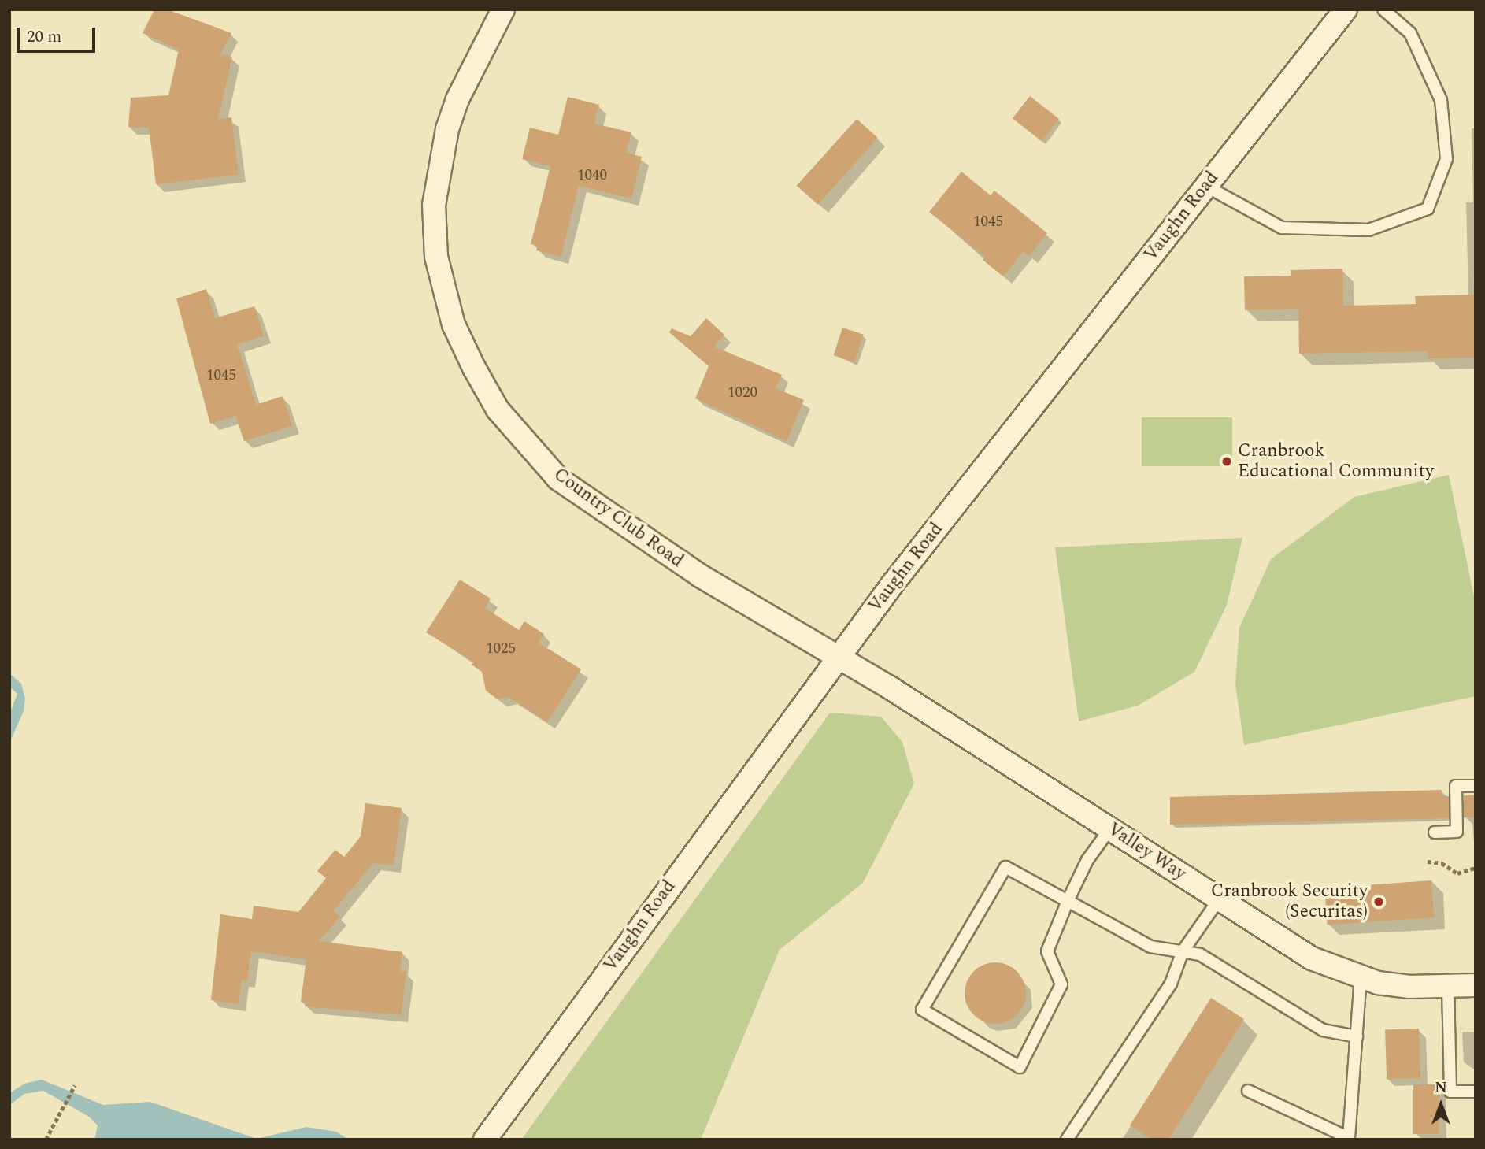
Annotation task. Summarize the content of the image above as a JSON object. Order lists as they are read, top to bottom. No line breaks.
{"streets":{"street":["Vaughn Road","Country Club Road","Valley Way"]},"crossings":[["Vaughn Road","Country Club Road"],["Vaughn Road","Valley Way"],["Country Club Road","Valley Way"]],"places":["Cranbrook Educational Community","Cranbrook Security (Securitas)"],"house_numbers":["1040","1045","1045","1020","1025"],"scale_bar":"20 m","north":"top"}
